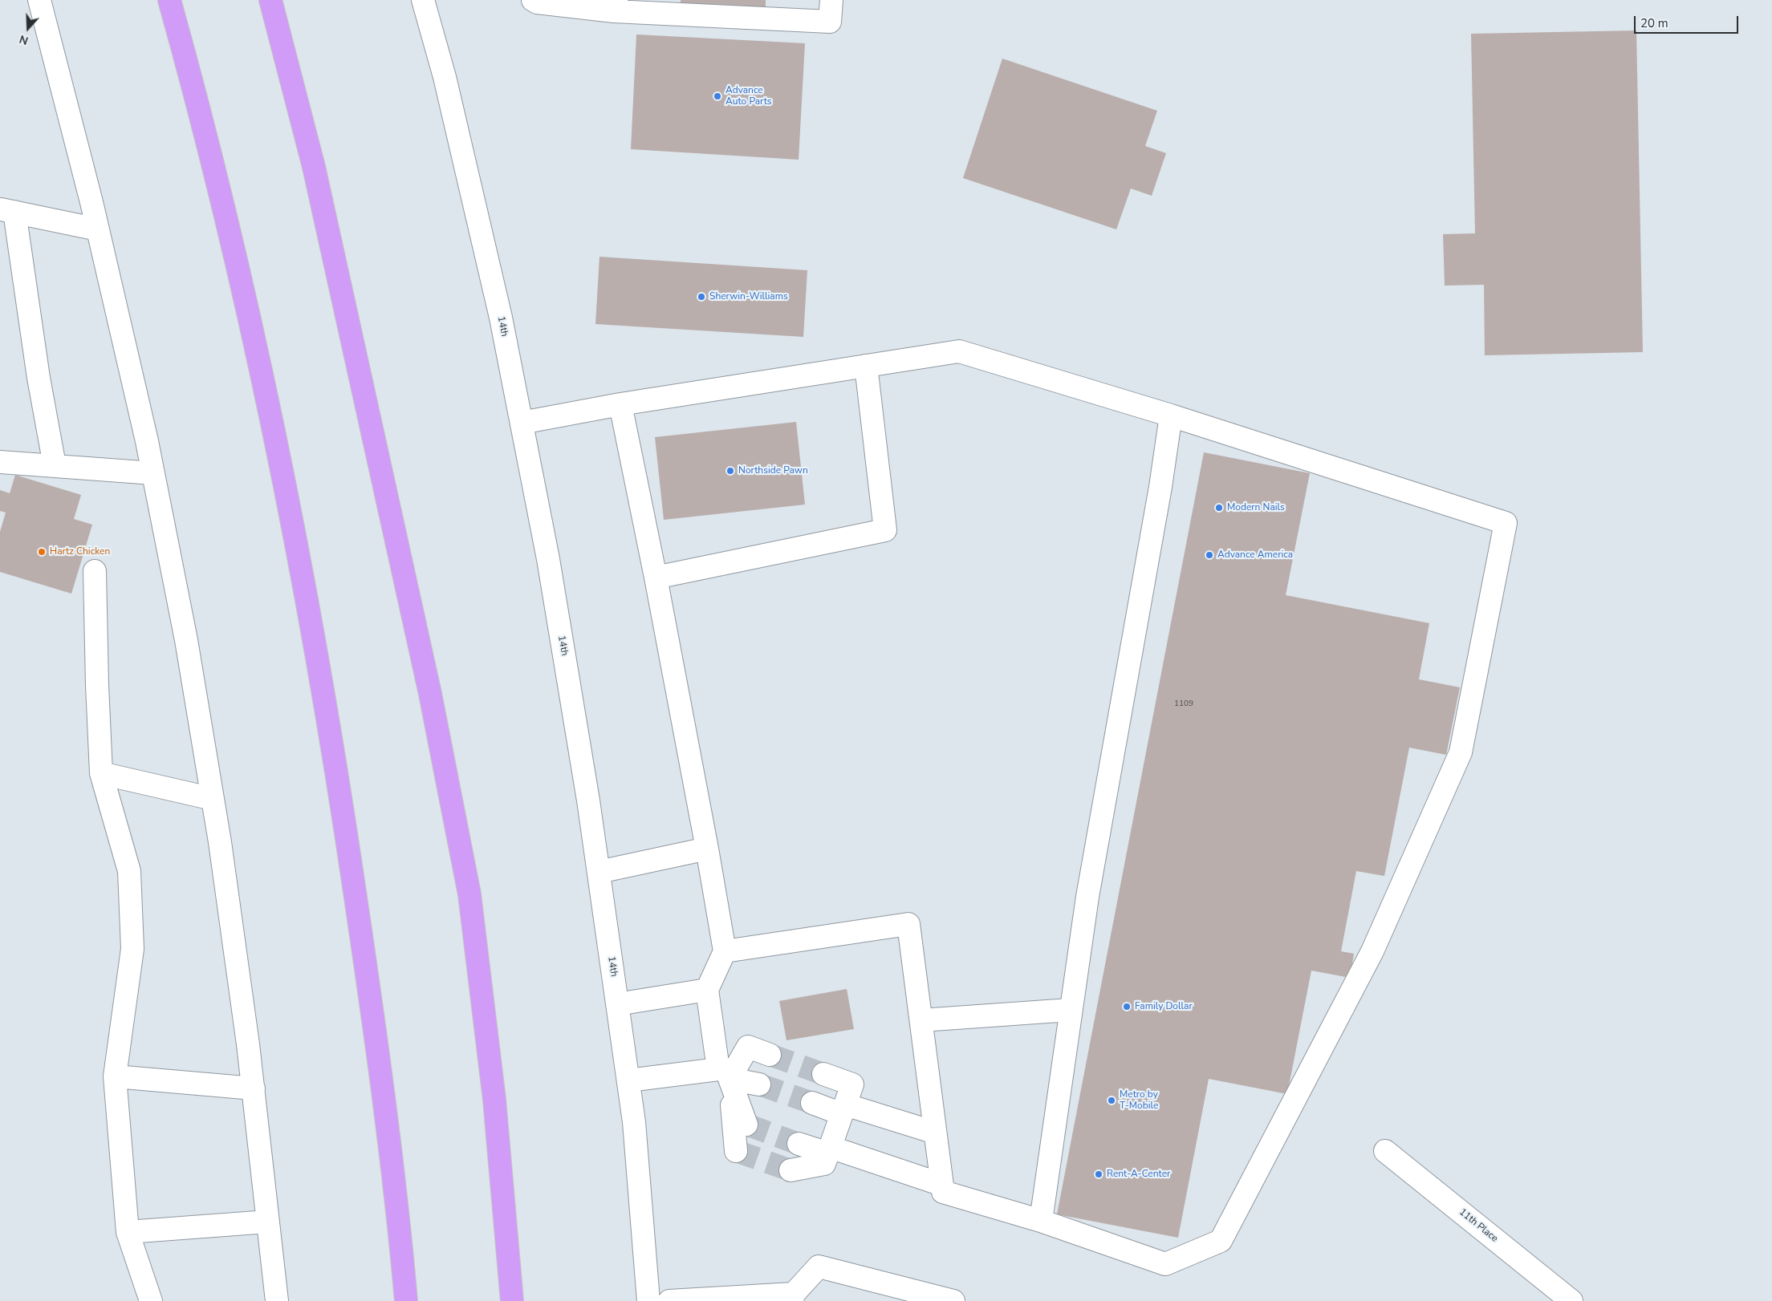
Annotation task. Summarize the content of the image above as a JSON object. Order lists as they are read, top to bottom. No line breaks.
{"streets":{"street":["14th","11th Place"]},"places":["Advance Auto Parts","Sherwin-Williams","Northside Pawn","Modern Nails","Hartz Chicken","Advance America","Family Dollar","Metro by T-Mobile","Rent-A-Center"],"house_numbers":["1109"],"scale_bar":"20 m","north":"bottom"}
